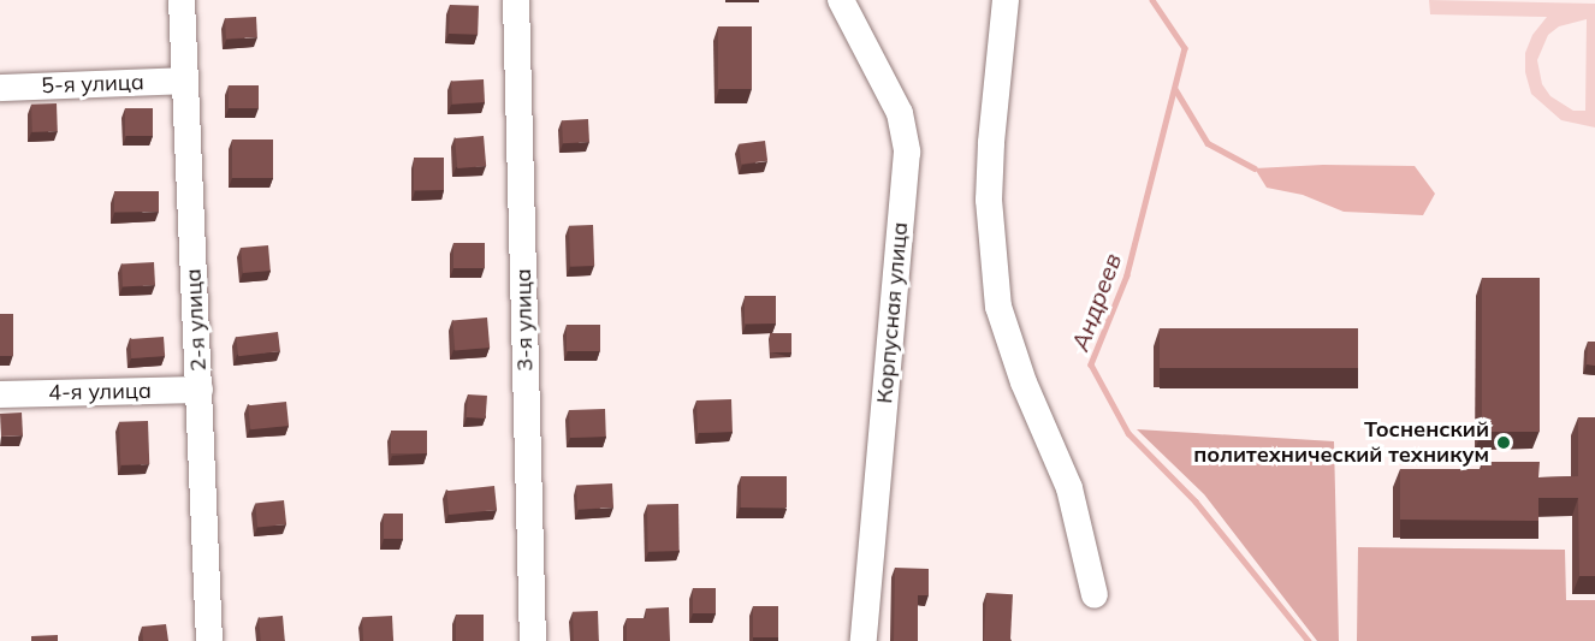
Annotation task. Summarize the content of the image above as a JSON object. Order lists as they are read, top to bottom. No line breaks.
{"streets":{"street":["5-я улица","Корпусная улица","2-я улица","3-я улица","4-я улица"]},"crossings":[["5-я улица","2-я улица"],["2-я улица","4-я улица"]],"water":["Андреев"],"places":["Тосненский политехнический техникум"]}
